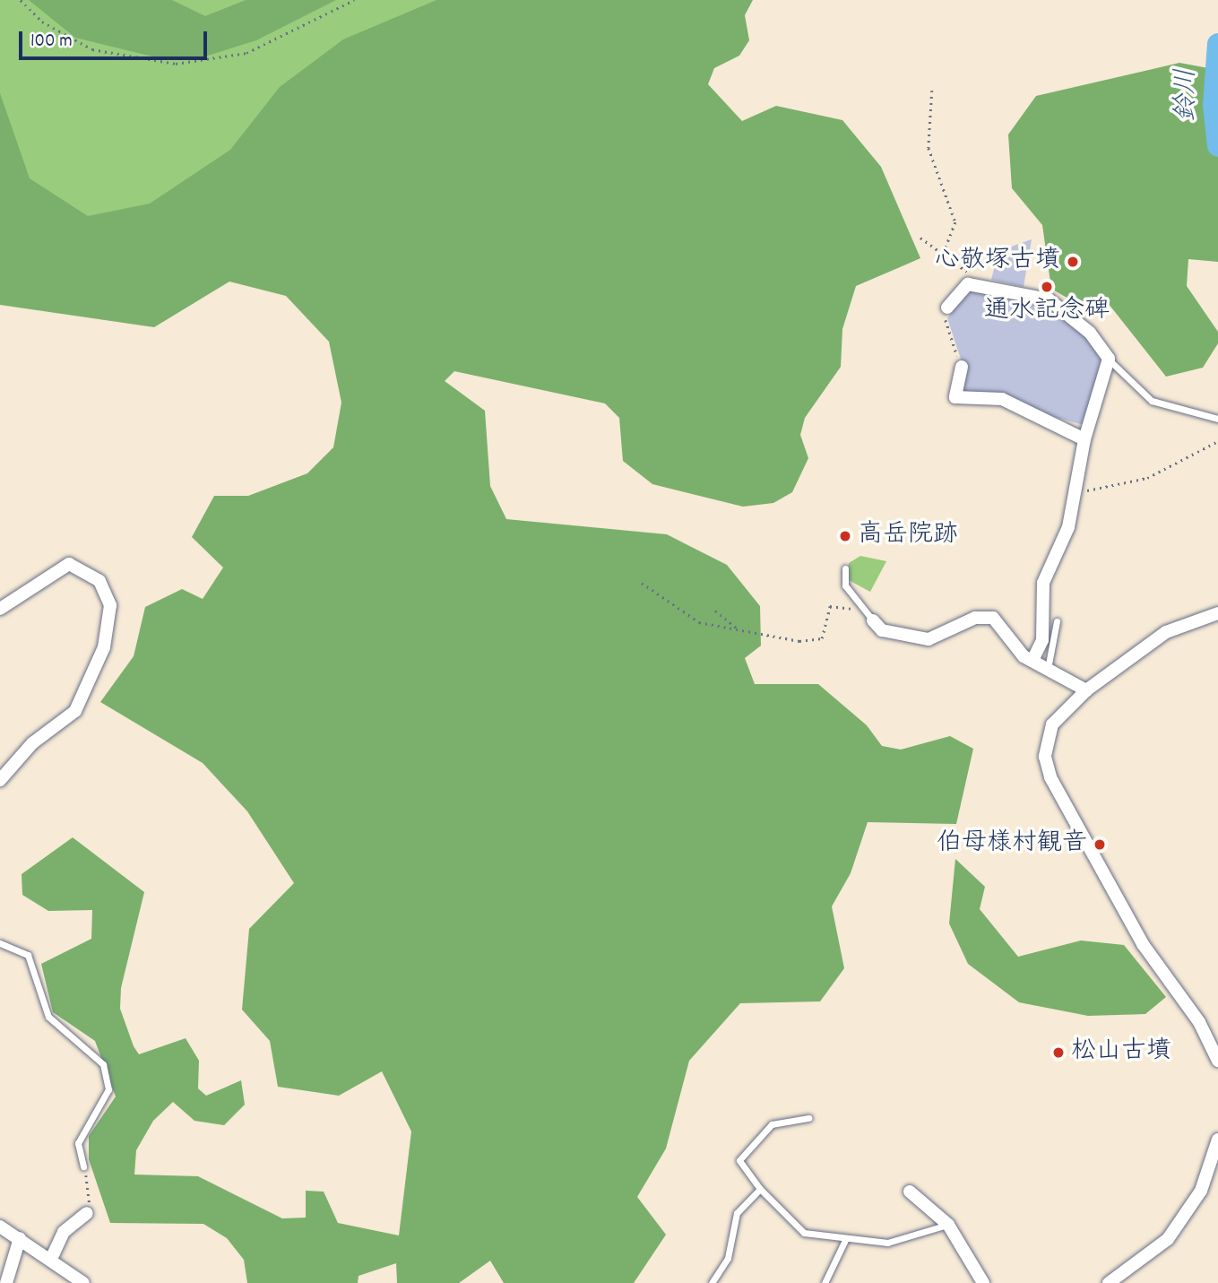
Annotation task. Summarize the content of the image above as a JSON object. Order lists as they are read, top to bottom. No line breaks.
{"water":["鈴川"],"places":["心敬塚古墳","通水記念碑","高岳院跡","伯母様村観音","松山古墳"],"scale_bar":"100 m"}
